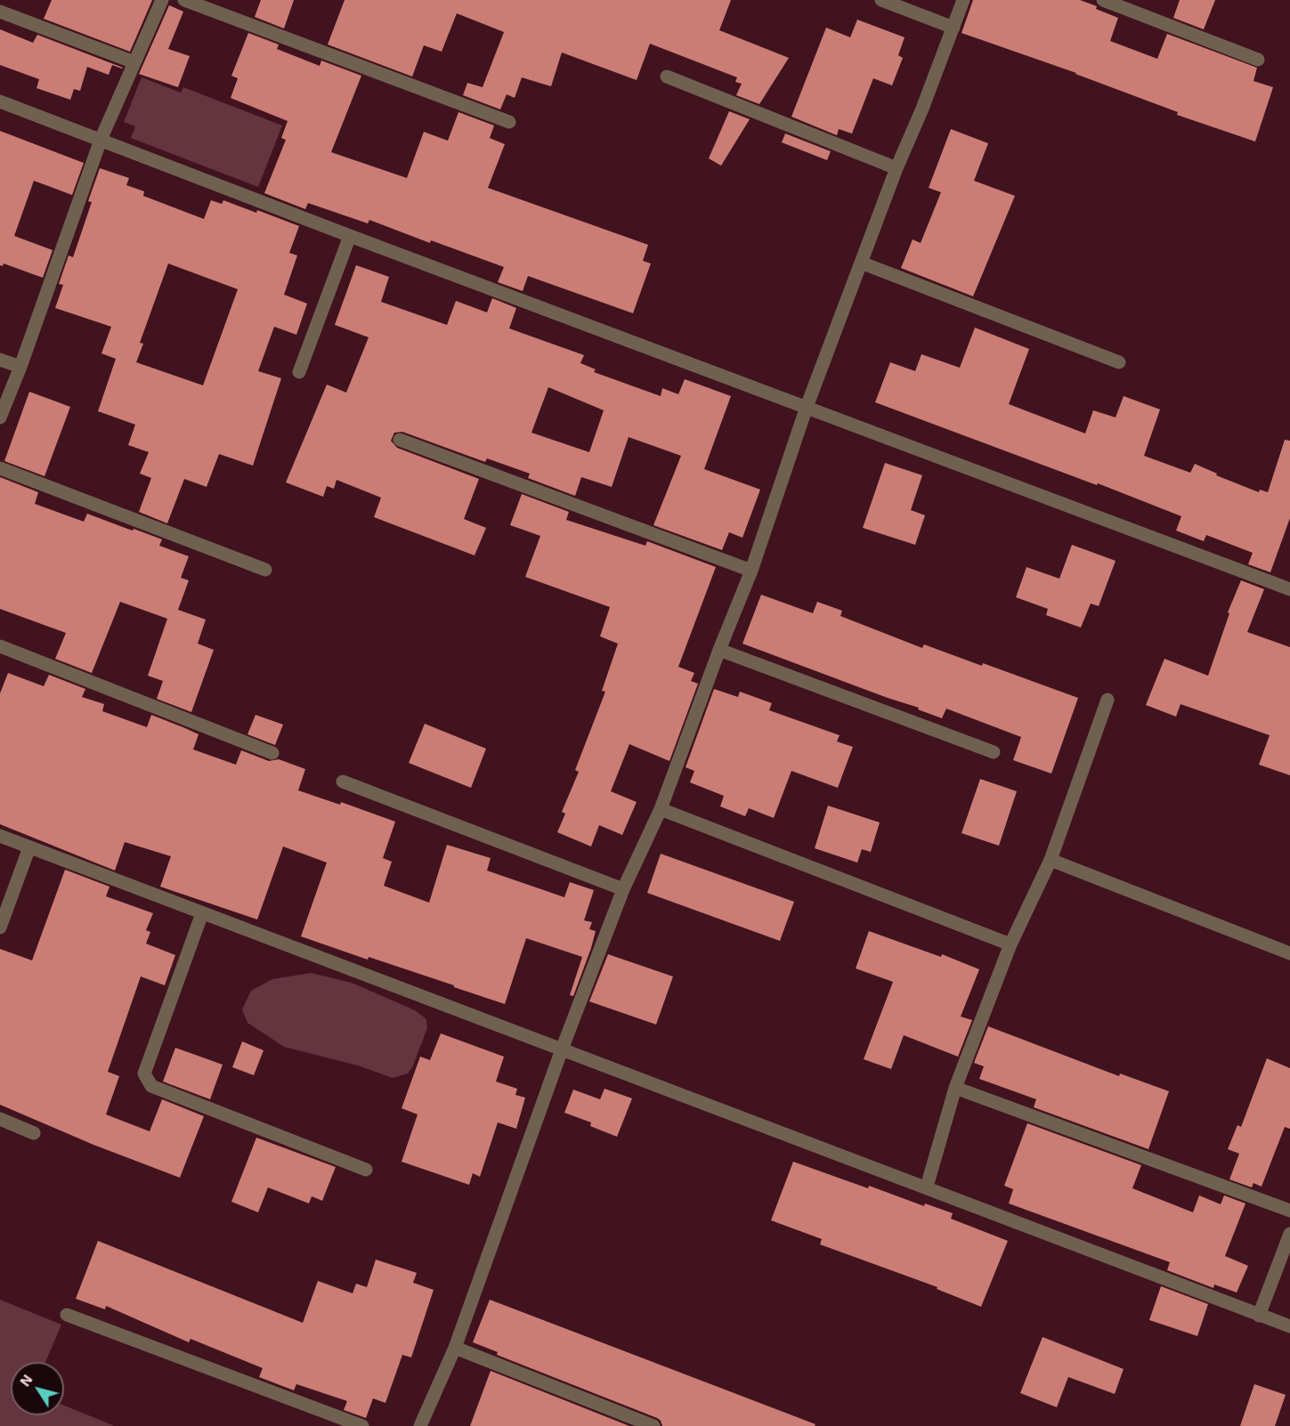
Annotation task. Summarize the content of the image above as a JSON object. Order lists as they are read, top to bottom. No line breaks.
{"north":"top left"}
